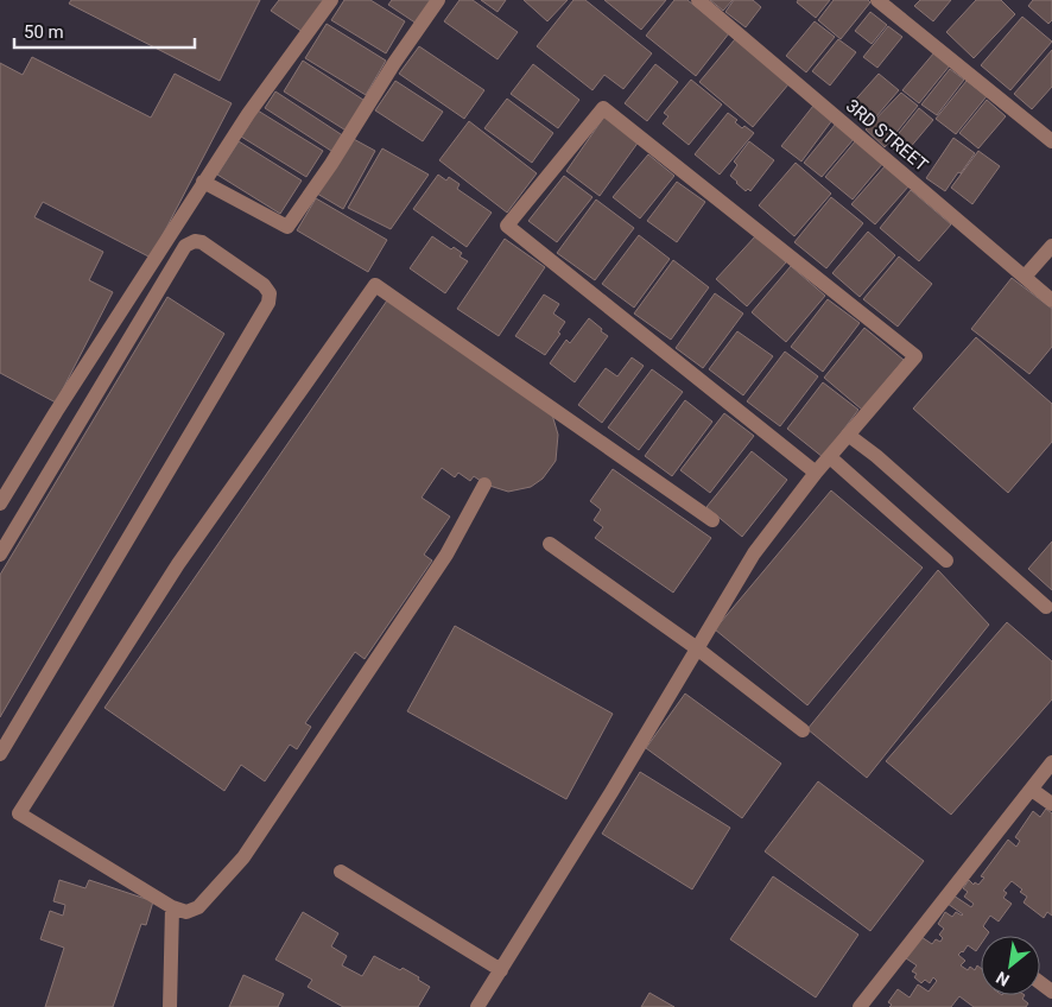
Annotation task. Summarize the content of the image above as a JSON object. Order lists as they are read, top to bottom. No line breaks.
{"streets":{"street":["3RD STREET"]},"scale_bar":"50 m","north":"bottom left"}
